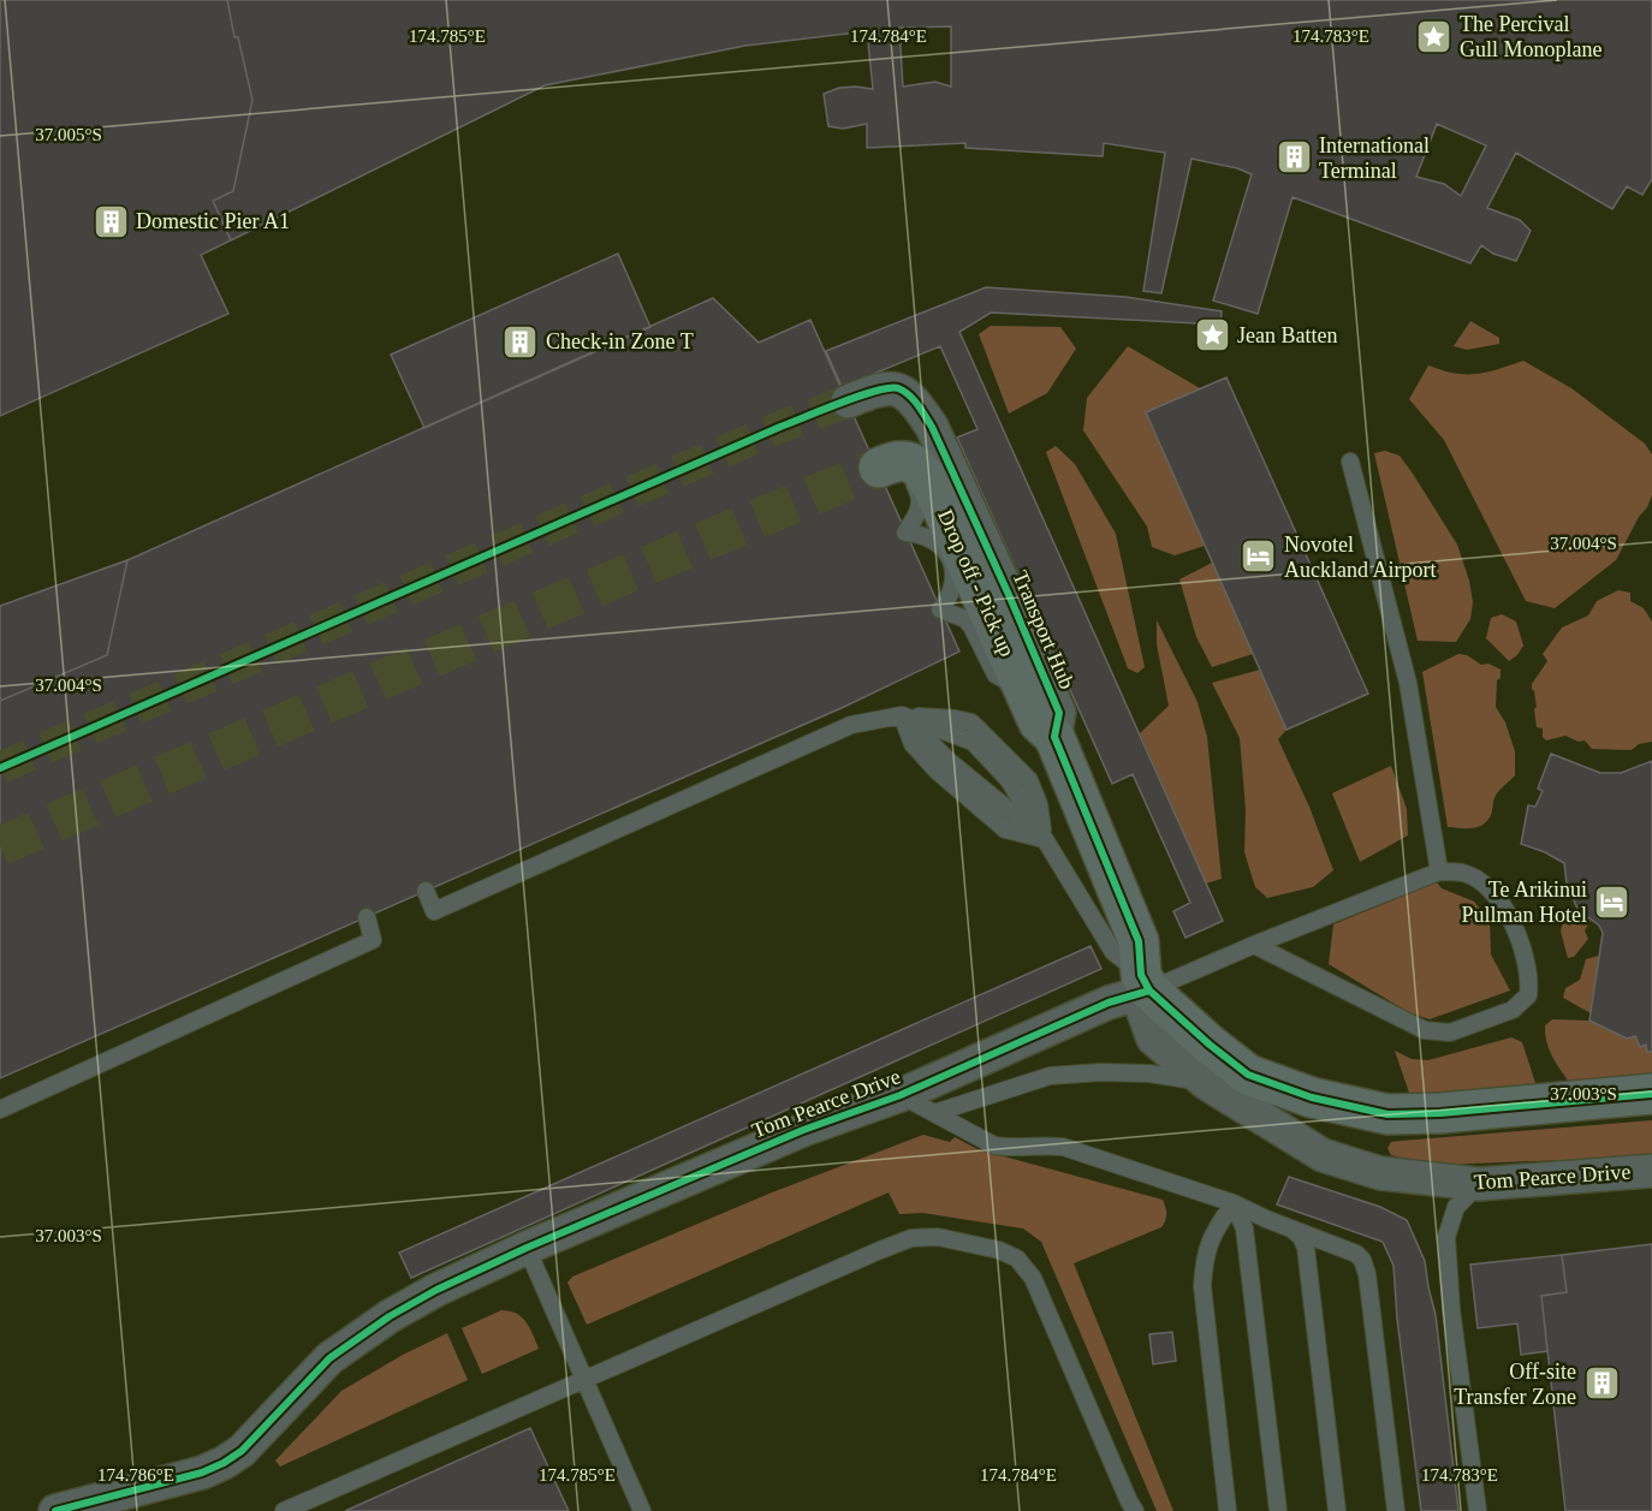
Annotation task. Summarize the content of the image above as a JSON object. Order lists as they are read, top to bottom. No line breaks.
{"streets":{"street":["Drop off - Pick up","Transport Hub","Tom Pearce Drive"]},"crossings":[["Drop off - Pick up","Transport Hub"],["Transport Hub","Tom Pearce Drive"]],"places":{"place":["The Percival Gull Monoplane","Jean Batten"],"building":["International Terminal","Domestic Pier A1","Check-in Zone T","Off-site Transfer Zone"],"hotel":["Novotel Auckland Airport","Te Arikinui Pullman Hotel"]},"coordinates":["174.785°E","174.784°E","174.783°E","37.005°S","37.004°S","37.003°S","174.786°E"]}
